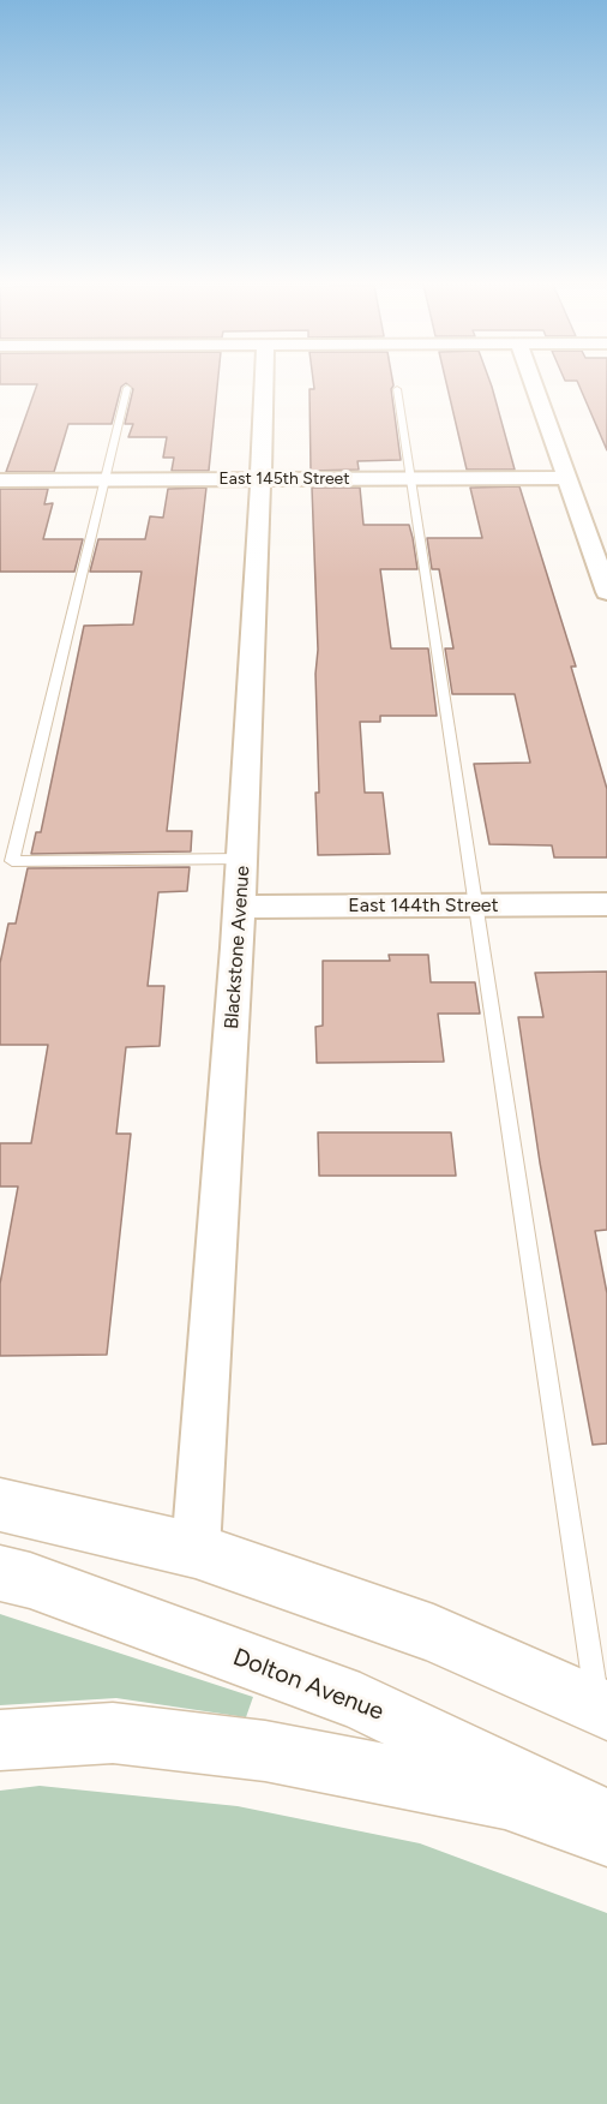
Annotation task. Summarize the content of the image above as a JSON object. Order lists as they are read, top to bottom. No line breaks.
{"streets":{"main road":["Dolton Avenue"],"street":["East 145th Street","East 144th Street","Blackstone Avenue"]},"crossings":[["East 145th Street","Blackstone Avenue"],["East 144th Street","Blackstone Avenue"]]}
